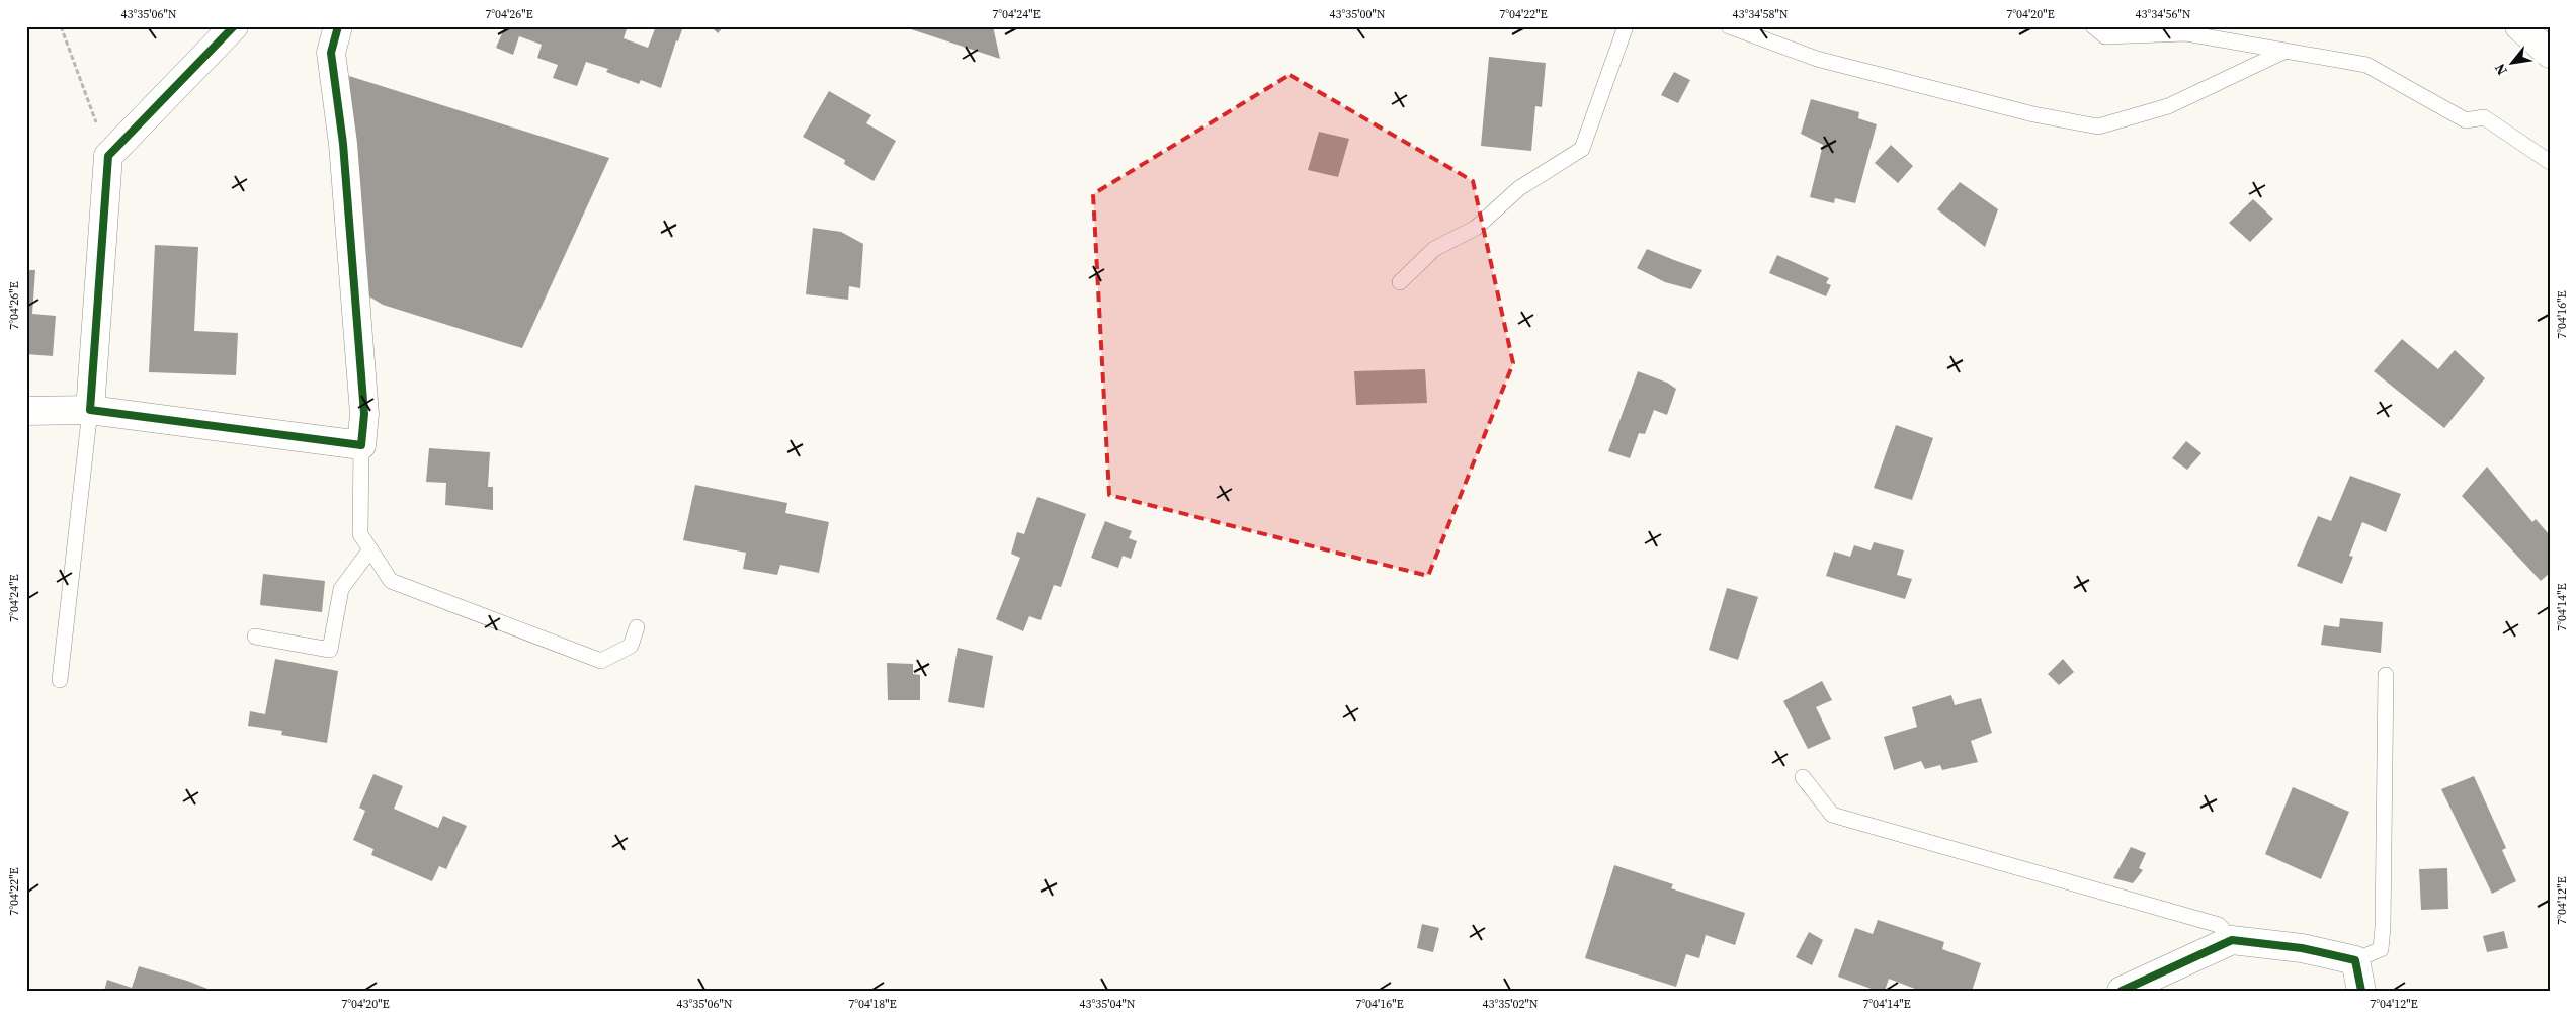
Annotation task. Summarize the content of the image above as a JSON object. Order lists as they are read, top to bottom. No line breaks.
{"north":"bottom left","coordinates":["43°35'06\"N","7°04'26\"E","7°04'24\"E","43°35'00\"N","7°04'22\"E","43°34'58\"N","7°04'20\"E","43°34'56\"N","7°04'16\"E","7°04'14\"E","7°04'12\"E","7°04'18\"E","43°35'04\"N","43°35'02\"N"]}
